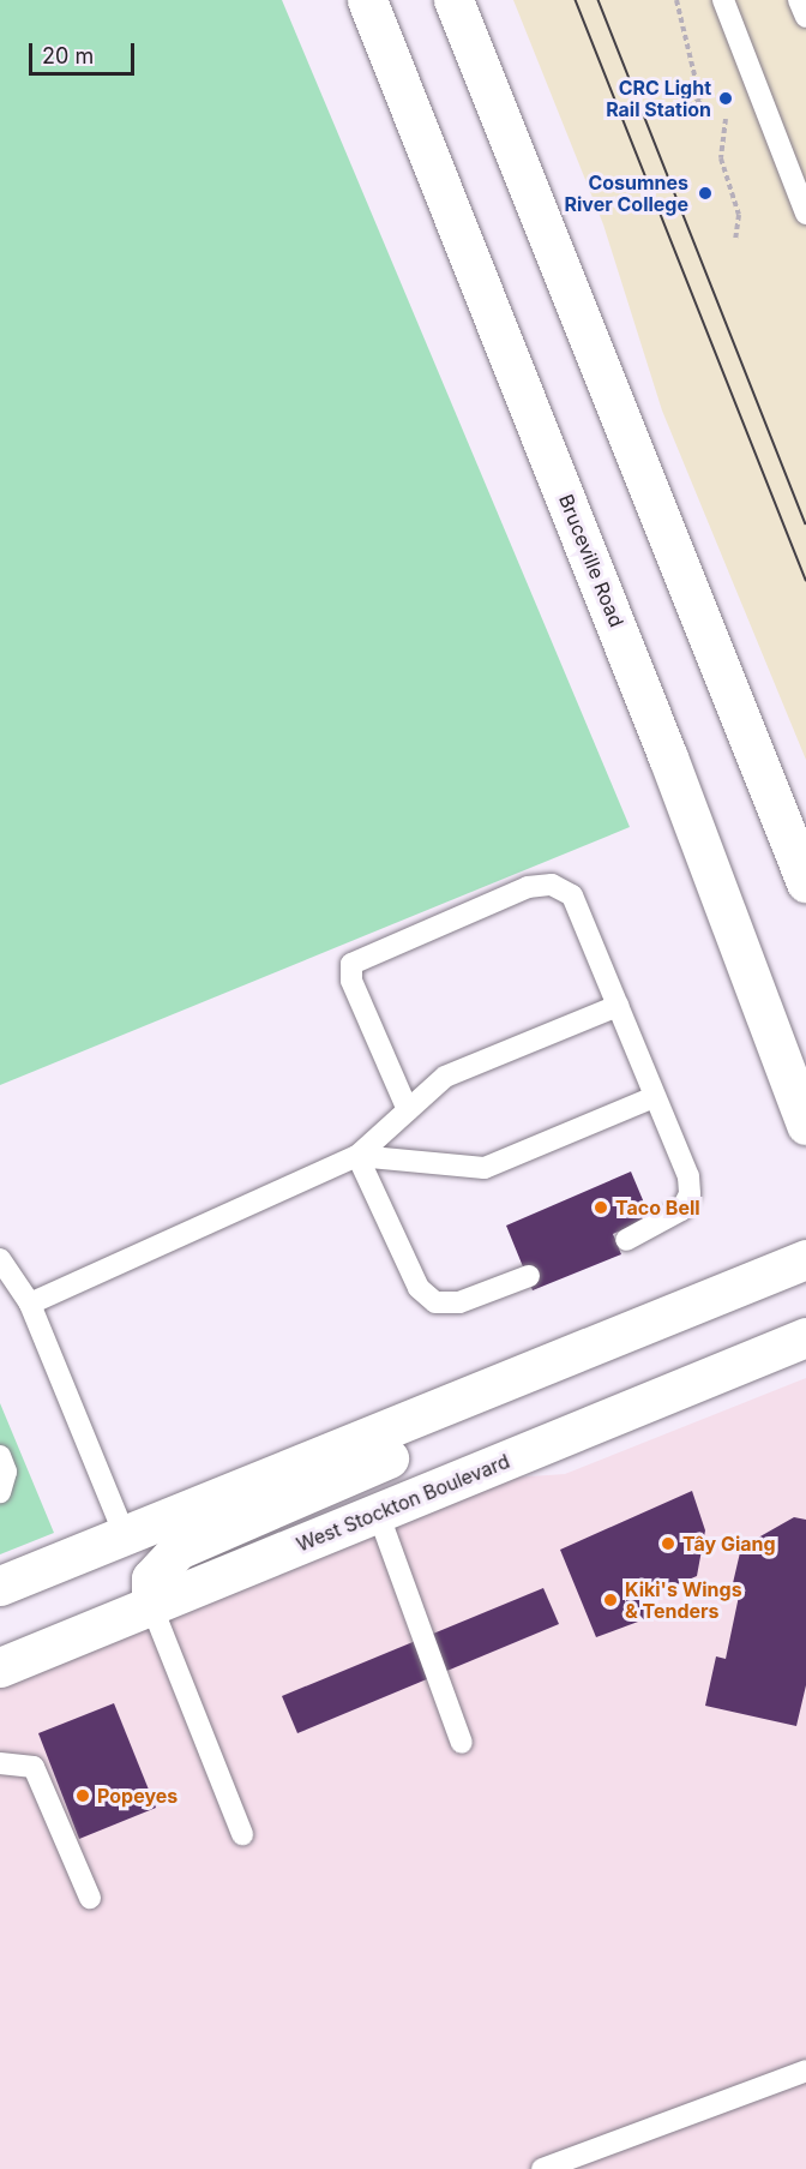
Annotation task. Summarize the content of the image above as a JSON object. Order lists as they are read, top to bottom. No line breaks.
{"streets":{"street":["Bruceville Road","West Stockton Boulevard"]},"places":["CRC Light Rail Station","Cosumnes River College","Taco Bell","Tây Giang","Kiki's Wings & Tenders","Popeyes"],"scale_bar":"20 m"}
